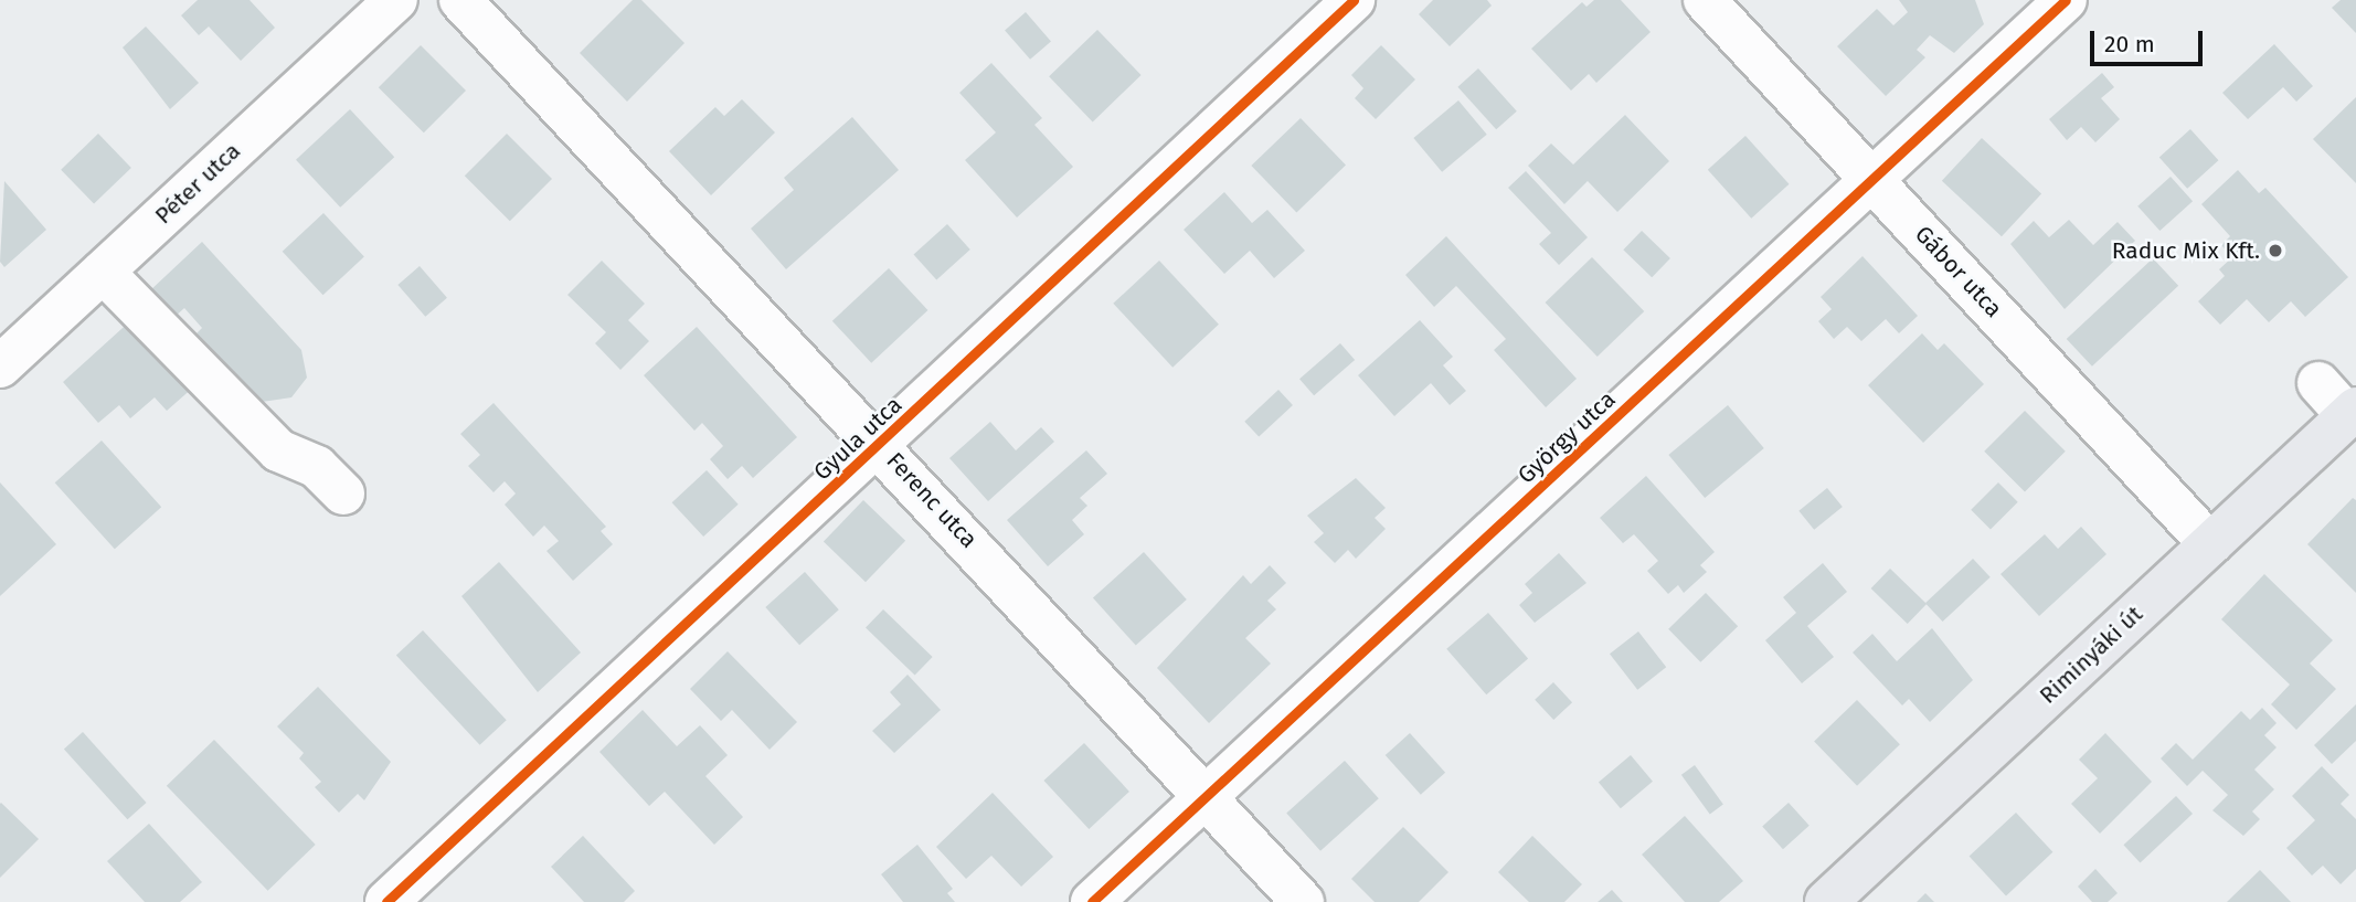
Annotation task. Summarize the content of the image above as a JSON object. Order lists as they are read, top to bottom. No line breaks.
{"streets":{"main road":["Riminyáki út"],"street":["Péter utca","Gábor utca","György utca","Gyula utca","Ferenc utca"]},"crossings":[["Gábor utca","György utca"],["Gábor utca","Riminyáki út"],["György utca","Ferenc utca"],["Gyula utca","Ferenc utca"]],"places":["Raduc Mix Kft."],"scale_bar":"20 m"}
